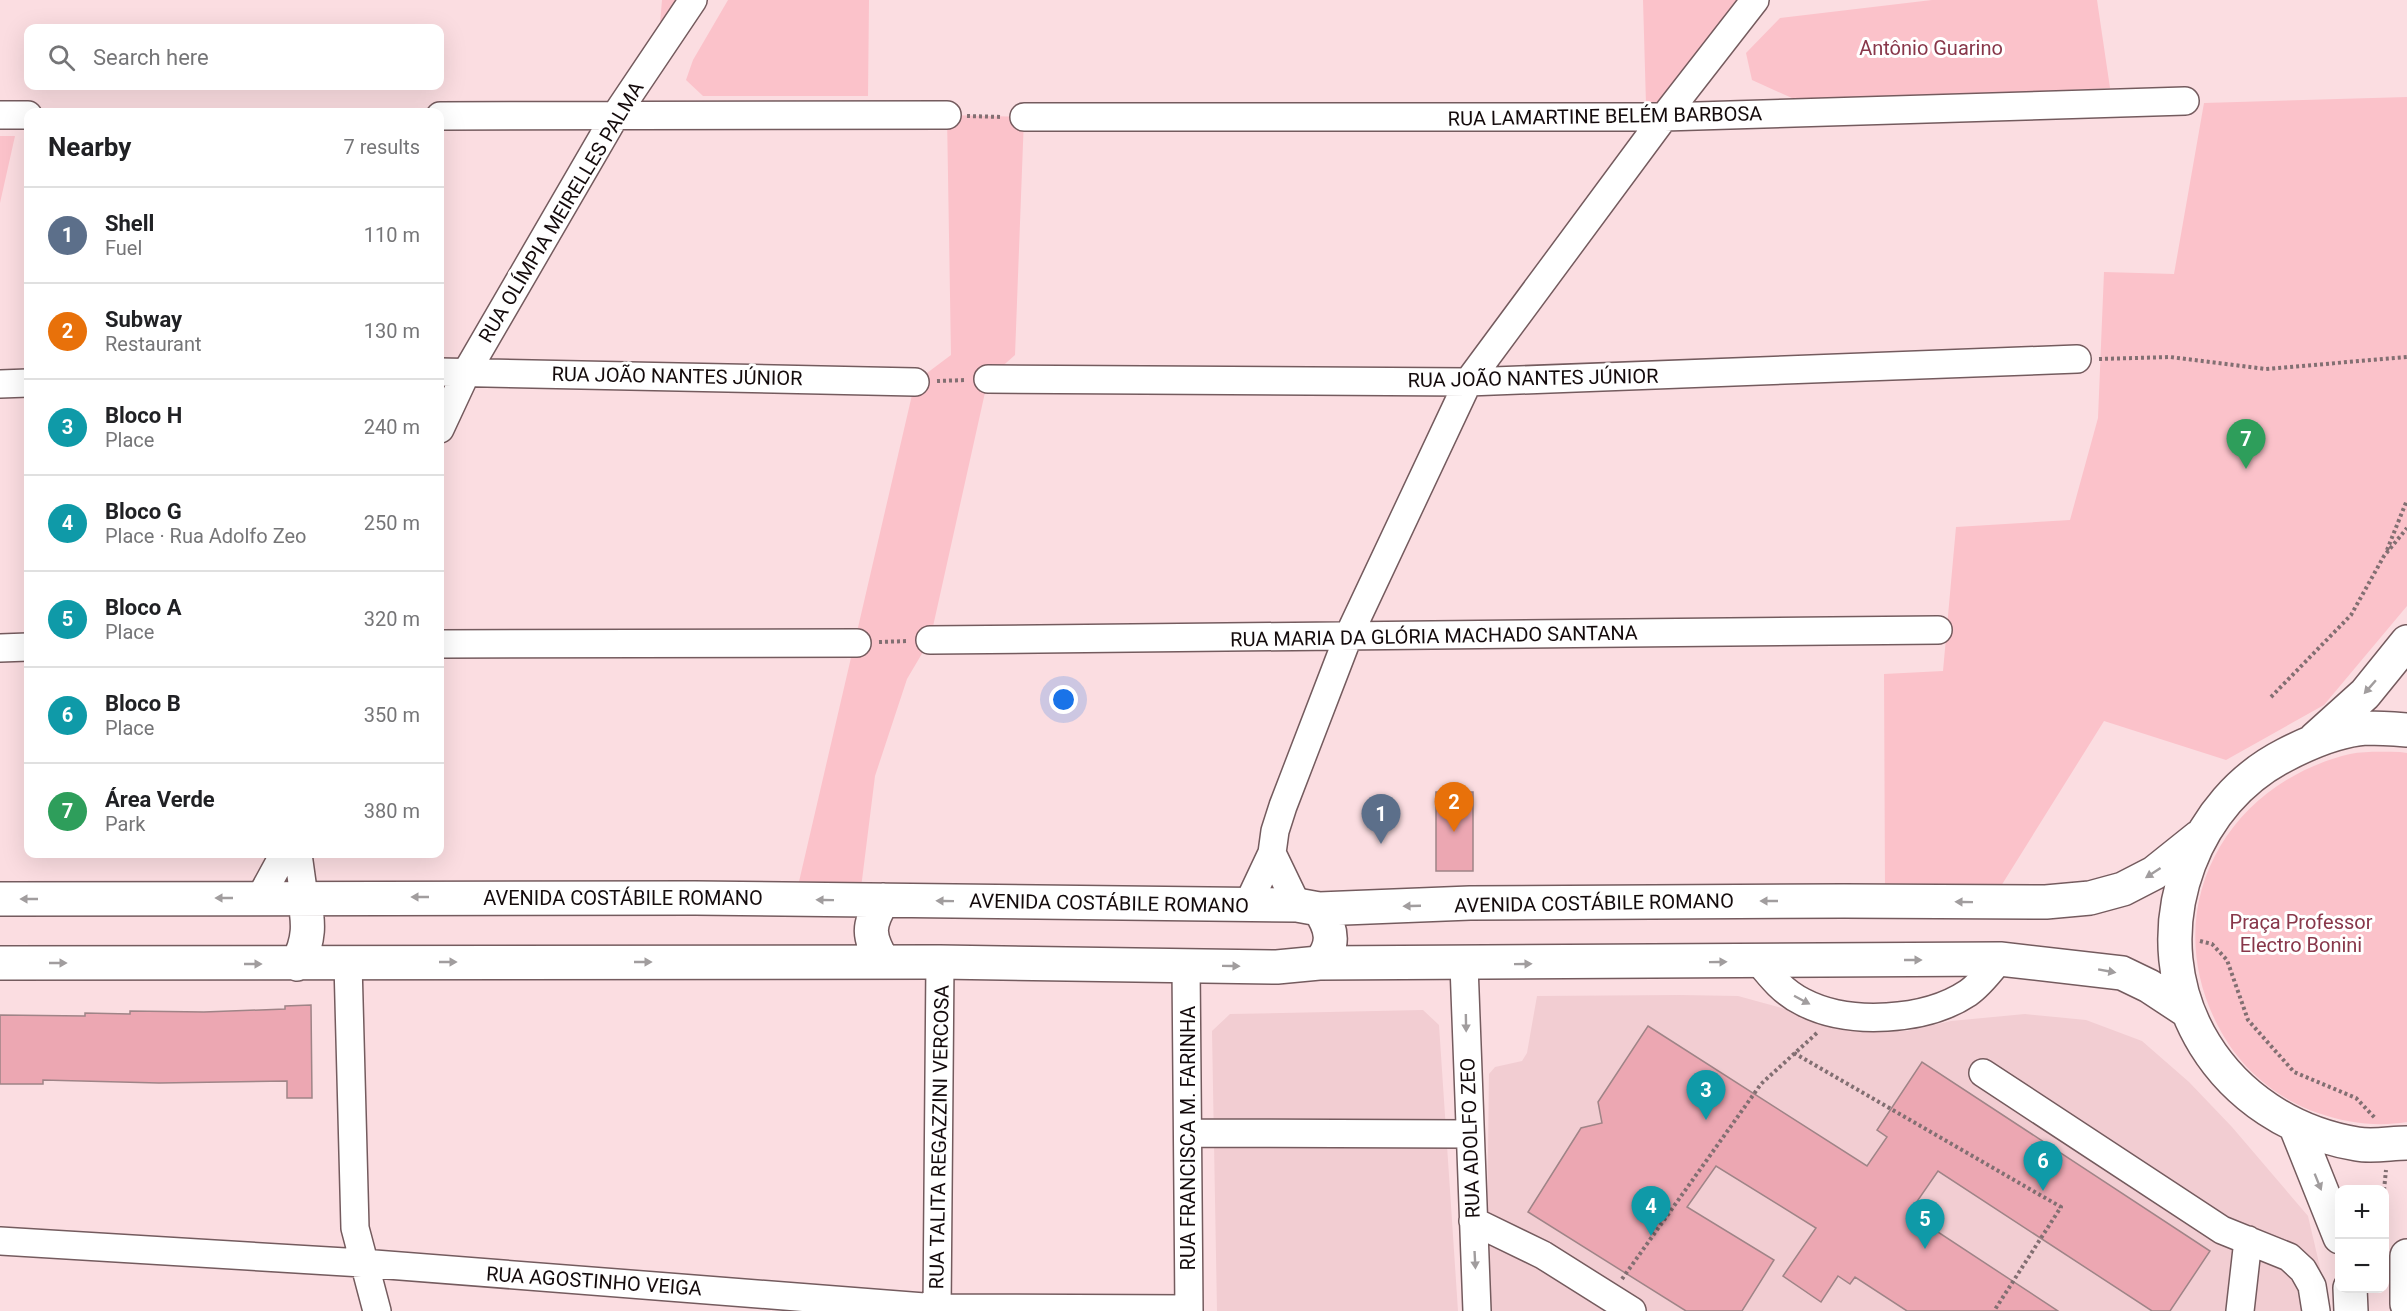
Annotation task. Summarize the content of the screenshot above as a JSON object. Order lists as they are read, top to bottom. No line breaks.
{"streets":{"main road":["AVENIDA COSTÁBILE ROMANO"],"street":["RUA LAMARTINE BELÉM BARBOSA","RUA OLÍMPIA MEIRELLES PALMA","RUA JOÃO NANTES JÚNIOR","RUA MARIA DA GLÓRIA MACHADO SANTANA","RUA TALITA REGAZZINI VERCOSA","RUA FRANCISCA M. FARINHA","RUA ADOLFO ZEO","RUA AGOSTINHO VEIGA"]},"crossings":[["RUA OLÍMPIA MEIRELLES PALMA","RUA JOÃO NANTES JÚNIOR"],["RUA TALITA REGAZZINI VERCOSA","RUA AGOSTINHO VEIGA"],["RUA FRANCISCA M. FARINHA","RUA AGOSTINHO VEIGA"]],"one_way":["RUA ADOLFO ZEO"],"parks":["Antônio Guarino","Praça Professor Electro Bonini"],"page":{"search":"Search here","heading":["Nearby","7 results"],"list":[{"mark":"1","name":"Shell","note":"Fuel","value":"110 m"},{"mark":"2","name":"Subway","note":"Restaurant","value":"130 m"},{"mark":"3","name":"Bloco H","note":"Place","value":"240 m"},{"mark":"4","name":"Bloco G","note":"Place · Rua Adolfo Zeo","value":"250 m"},{"mark":"5","name":"Bloco A","note":"Place","value":"320 m"},{"mark":"6","name":"Bloco B","note":"Place","value":"350 m"},{"mark":"7","name":"Área Verde","note":"Park","value":"380 m"}],"pins":["7","2","1","3","6","4","5"],"map_buttons":["+","−"]}}
